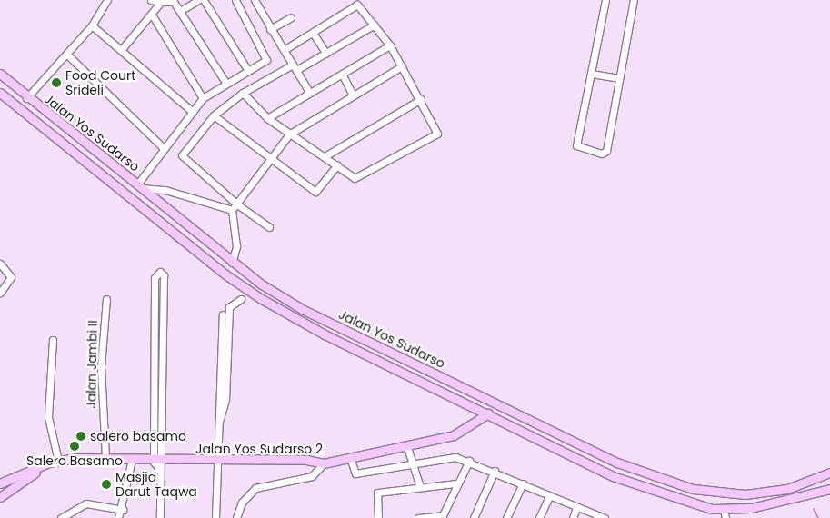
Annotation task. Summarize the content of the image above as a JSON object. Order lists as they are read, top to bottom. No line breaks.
{"streets":{"main road":["Jalan Yos Sudarso","Jalan Yos Sudarso 2"],"street":["Jalan Jambi II"]},"crossings":[["Jalan Yos Sudarso","Jalan Yos Sudarso 2"],["Jalan Jambi II","Jalan Yos Sudarso 2"]],"places":["Food Court Srideli","salero basamo","Salero Basamo","Masjid Darut Taqwa"]}
